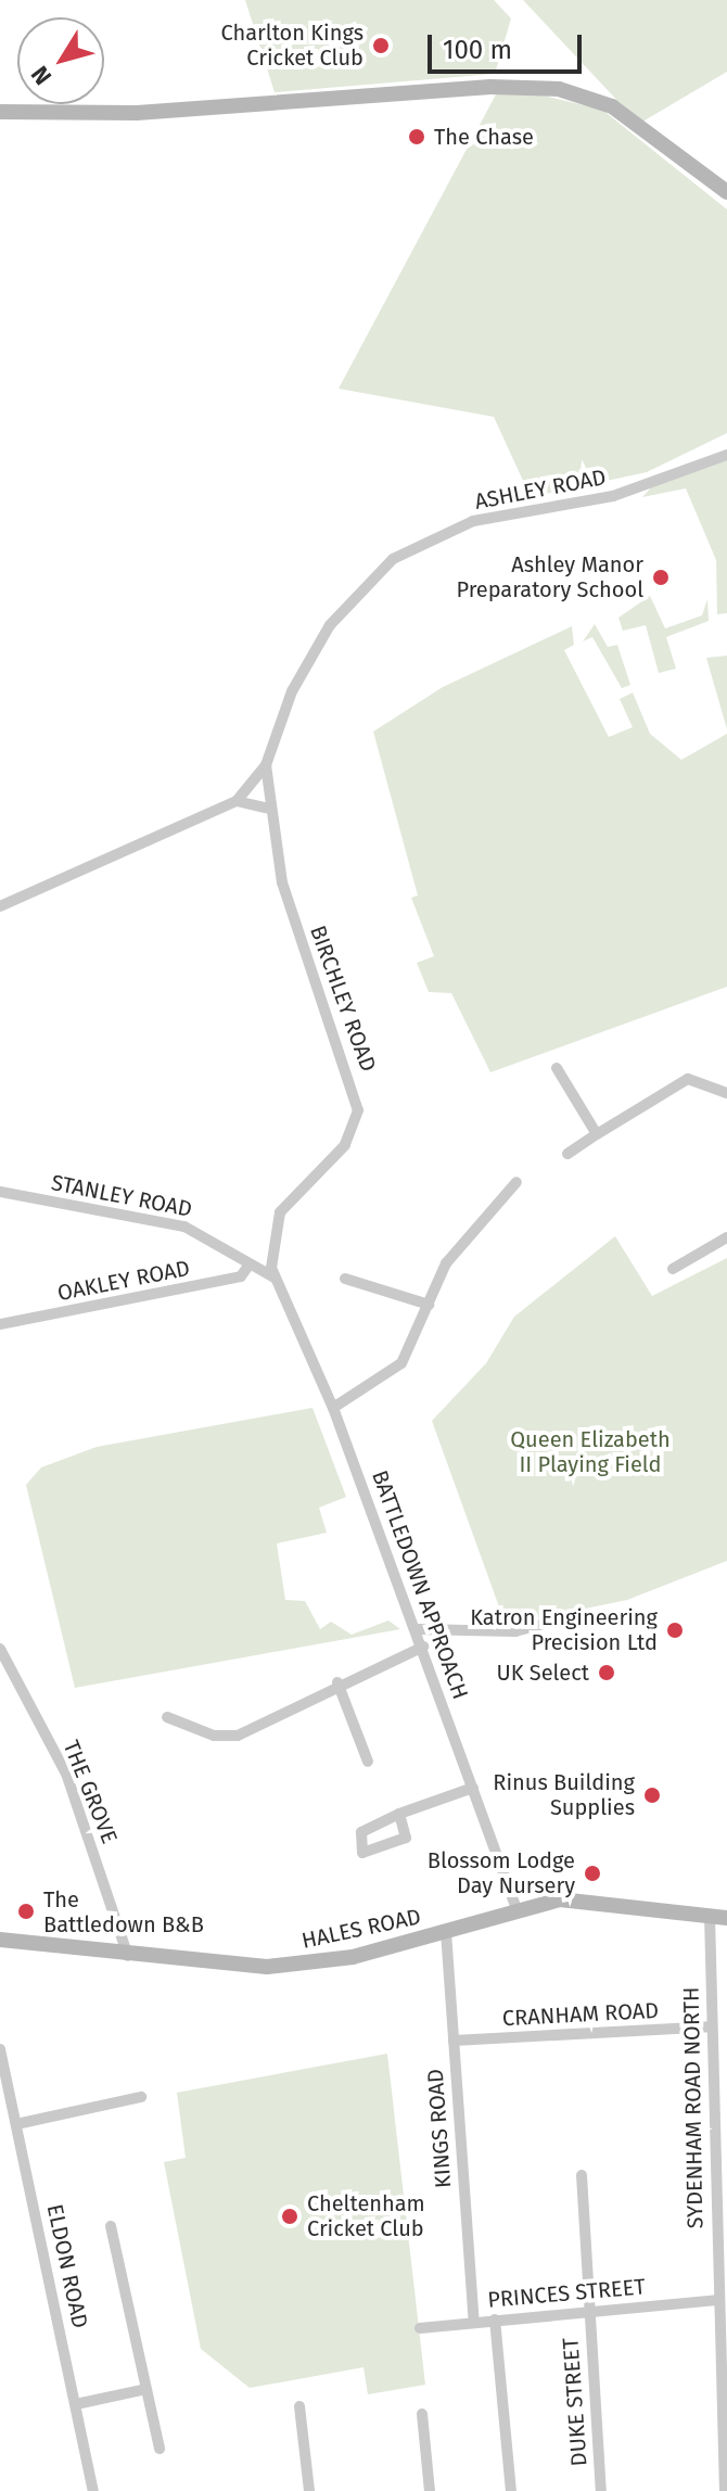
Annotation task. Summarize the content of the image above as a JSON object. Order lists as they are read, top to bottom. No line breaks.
{"streets":{"street":["ASHLEY ROAD","BIRCHLEY ROAD","STANLEY ROAD","OAKLEY ROAD","BATTLEDOWN APPROACH","THE GROVE","HALES ROAD","CRANHAM ROAD","SYDENHAM ROAD NORTH","KINGS ROAD","ELDON ROAD","PRINCES STREET","DUKE STREET"]},"crossings":[["ASHLEY ROAD","BIRCHLEY ROAD"],["BIRCHLEY ROAD","STANLEY ROAD"],["BIRCHLEY ROAD","BATTLEDOWN APPROACH"],["STANLEY ROAD","OAKLEY ROAD"],["STANLEY ROAD","BATTLEDOWN APPROACH"],["BATTLEDOWN APPROACH","HALES ROAD"],["THE GROVE","HALES ROAD"],["HALES ROAD","SYDENHAM ROAD NORTH"],["HALES ROAD","KINGS ROAD"],["CRANHAM ROAD","SYDENHAM ROAD NORTH"],["CRANHAM ROAD","KINGS ROAD"],["SYDENHAM ROAD NORTH","PRINCES STREET"],["KINGS ROAD","PRINCES STREET"],["PRINCES STREET","DUKE STREET"]],"parks":["Queen Elizabeth II Playing Field"],"places":["Charlton Kings Cricket Club","The Chase","Ashley Manor Preparatory School","Katron Engineering Precision Ltd","UK Select","Rinus Building Supplies","Blossom Lodge Day Nursery","The Battledown B&B","Cheltenham Cricket Club"],"scale_bar":"100 m","north":"bottom left"}
